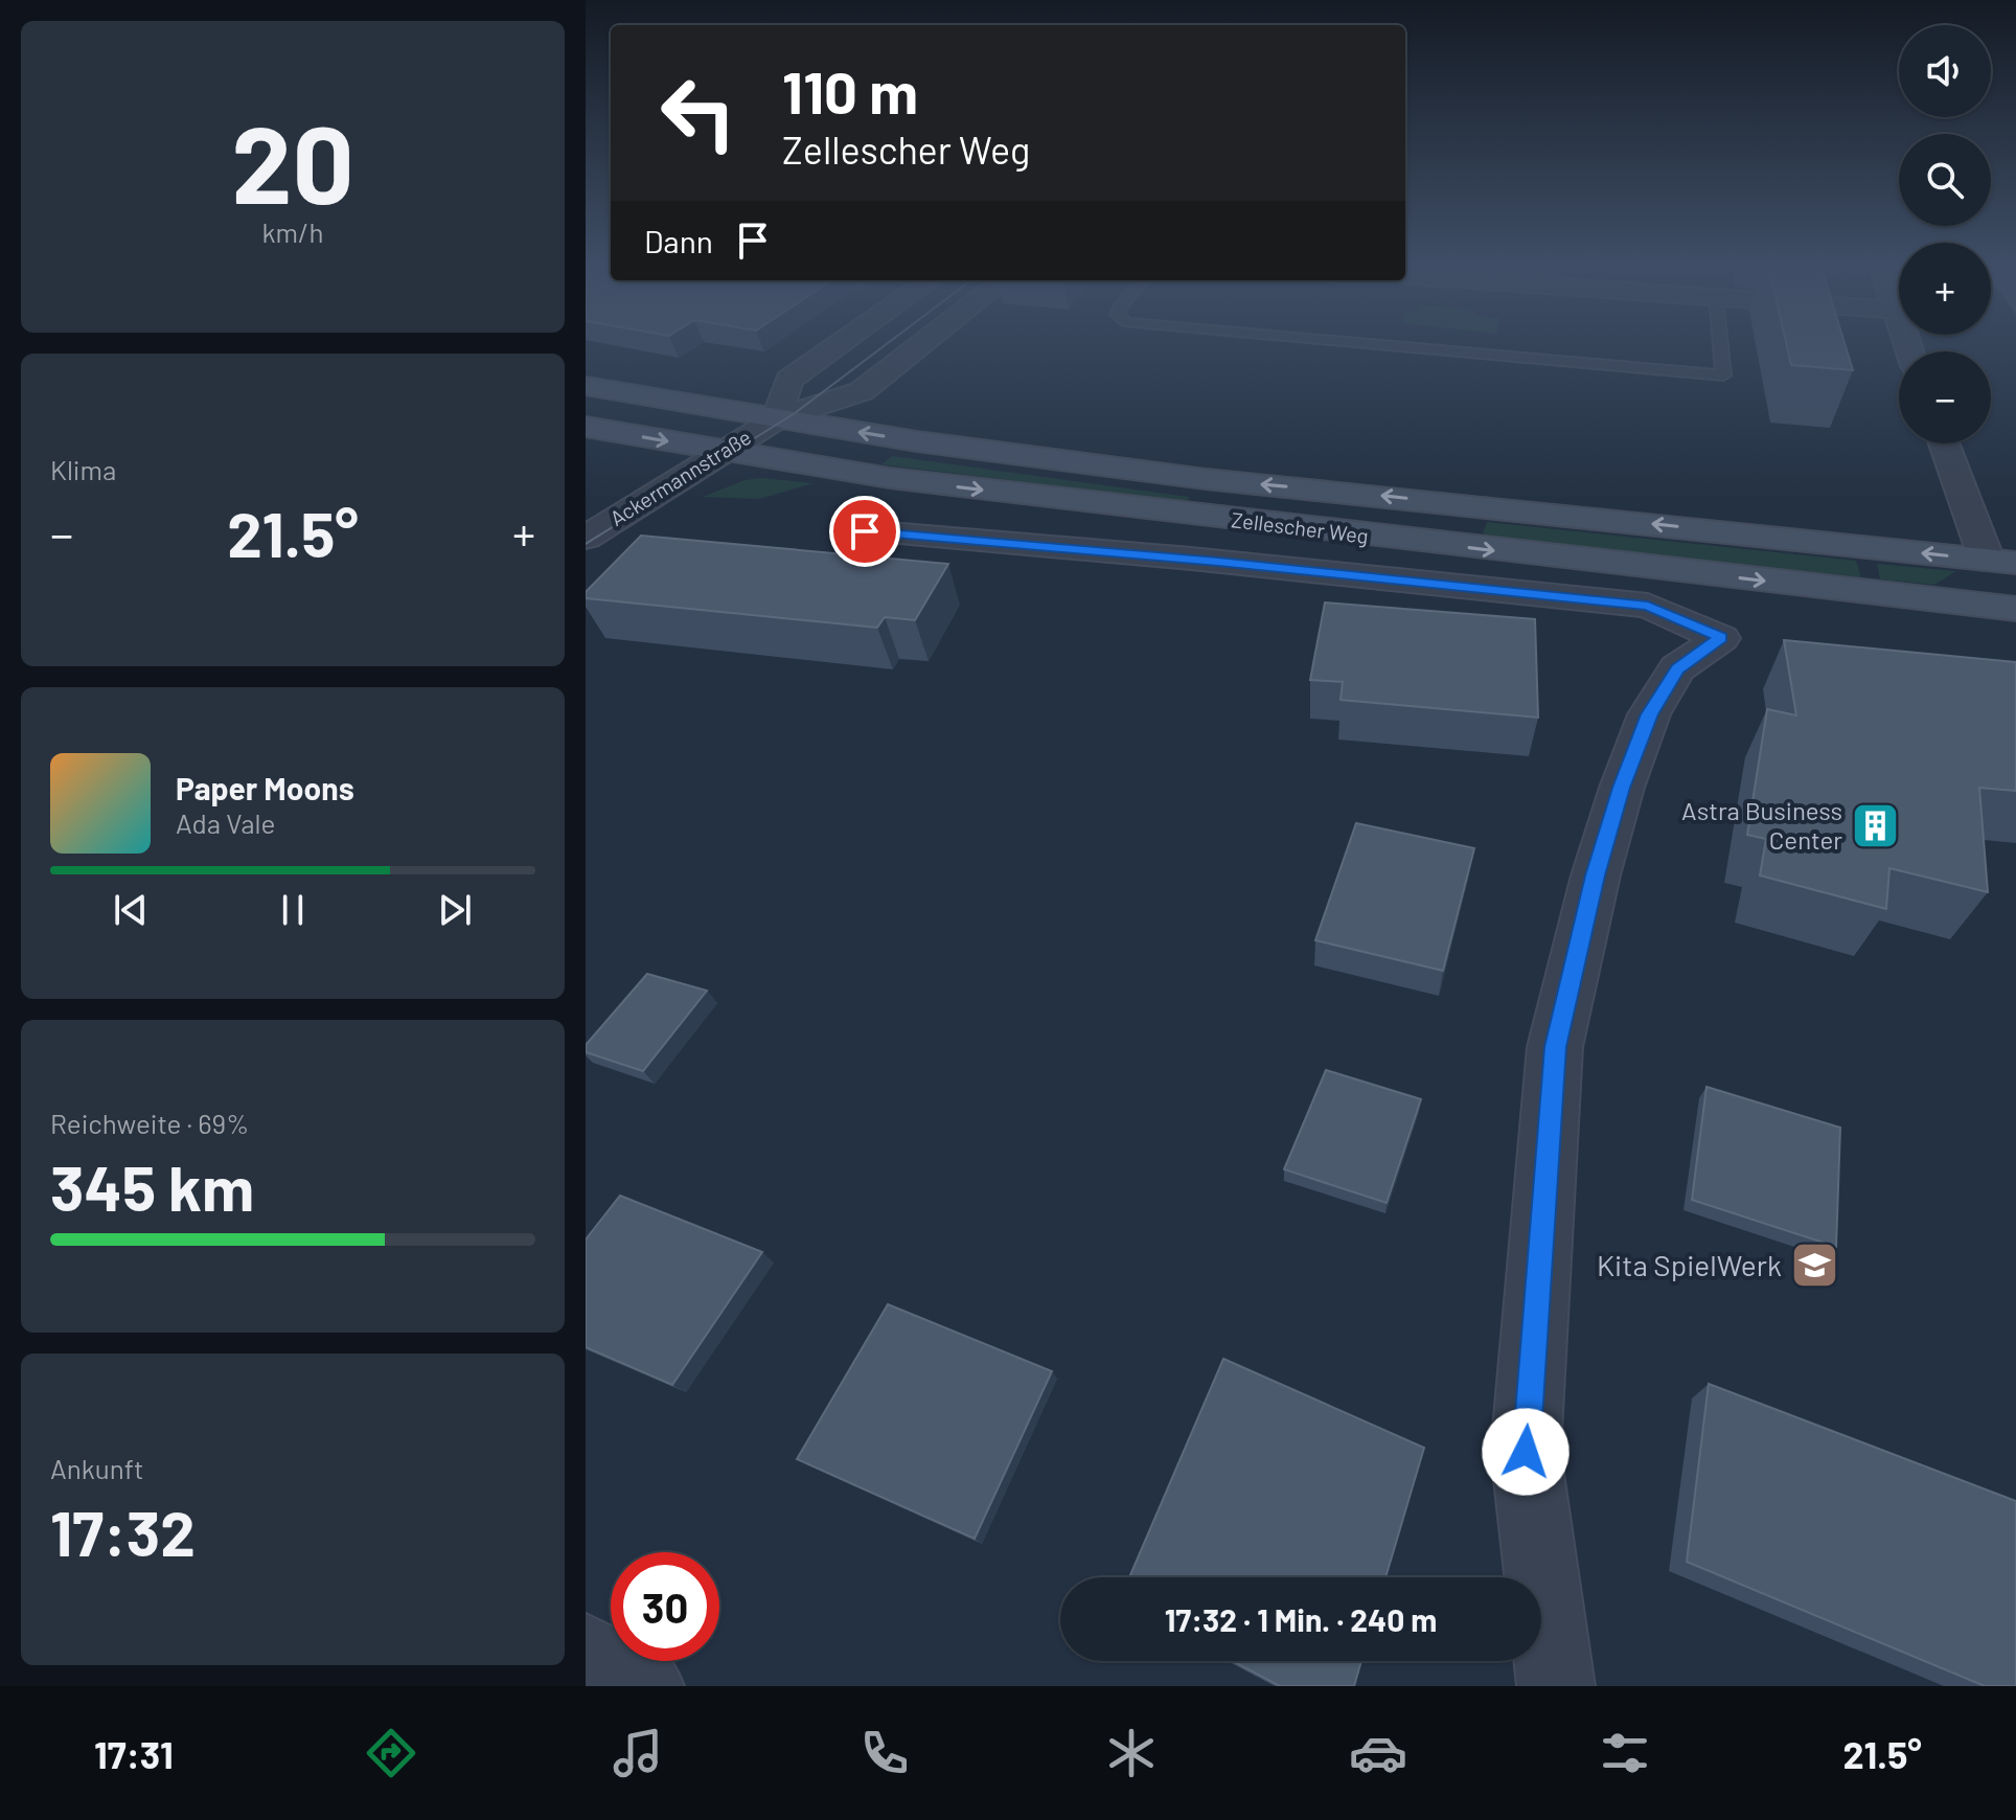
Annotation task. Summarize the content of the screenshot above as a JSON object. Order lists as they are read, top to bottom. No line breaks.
{"streets":{"main road":["Zellescher Weg"],"street":["Ackermannstraße"]},"crossings":[["Ackermannstraße","Zellescher Weg"]],"places":{"building":["Astra Business Center"],"school or university":["Kita SpielWerk"]},"page":{"tile":[["20","km/h"],"Klima",["Reichweite · 69%","345 km"],["Ankunft","17:32"]],"map_buttons":["+","−"],"turn":["110 m","Zellescher Weg"],"then":"Dann","heat":["−","21.5°","+"],"song":["Paper Moons","Ada Vale"],"limit":"30","trip":"17:32 · 1 Min. · 240 m","tabs":["17:31","21.5°"]}}
